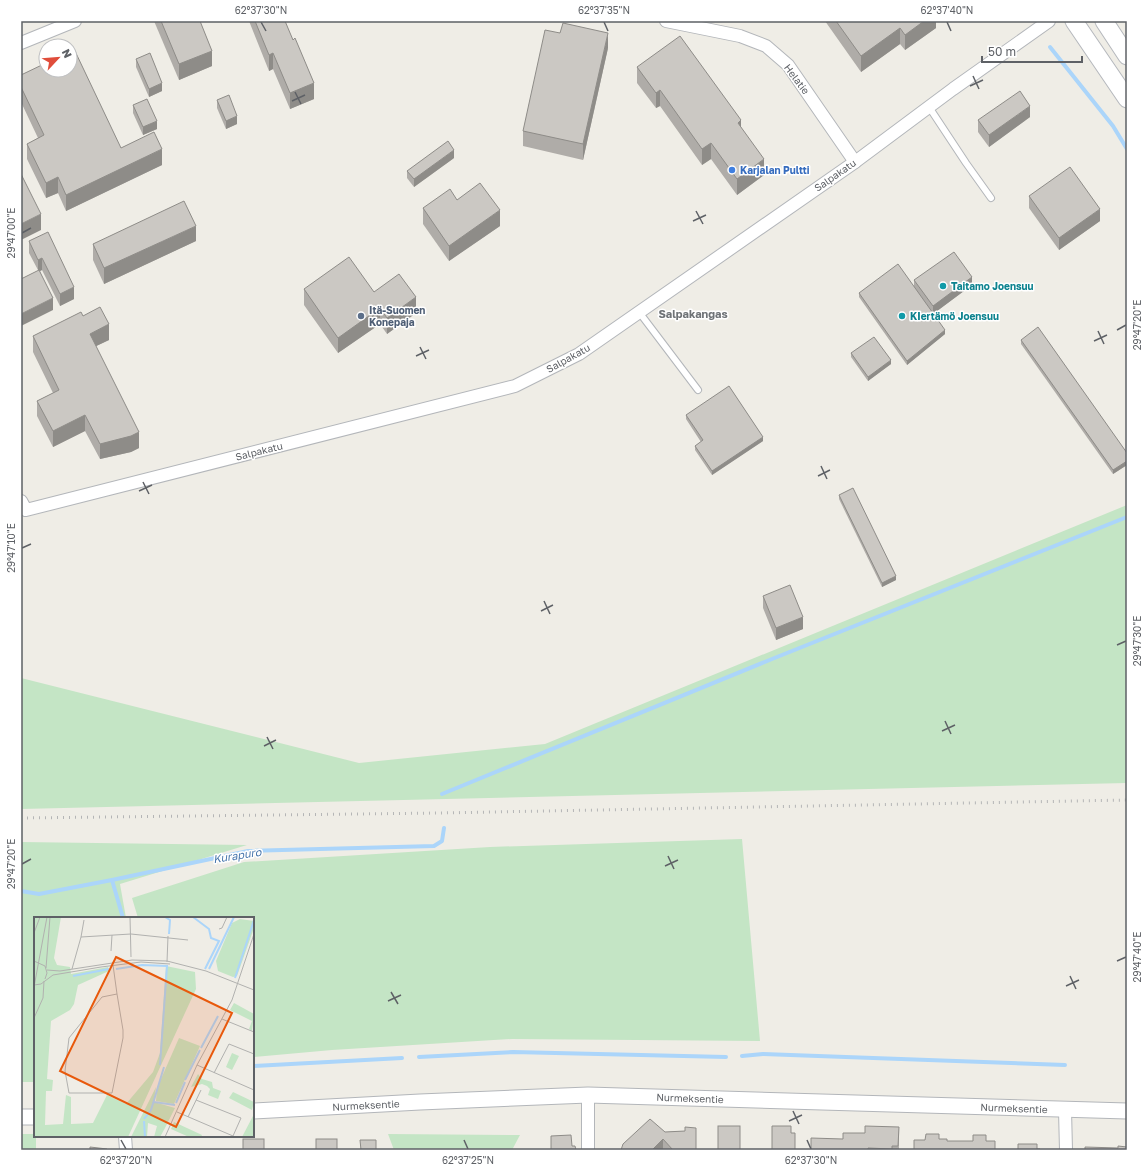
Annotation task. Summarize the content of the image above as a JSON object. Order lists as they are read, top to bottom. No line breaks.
{"streets":{"street":["Helatie","Salpakatu","Nurmeksentie"]},"crossings":[["Helatie","Salpakatu"]],"districts":["Salpakangas"],"water":["Kurapuro"],"places":["Karjalan Pultti","Taitamo Joensuu","Itä-Suomen Konepaja","KIertämö Joensuu"],"scale_bar":"50 m","north":"top right","coordinates":["62°37'30\"N","62°37'35\"N","62°37'40\"N","29°47'00\"E","29°47'20\"E","29°47'10\"E","29°47'30\"E","29°47'40\"E","62°37'20\"N","62°37'25\"N"]}
